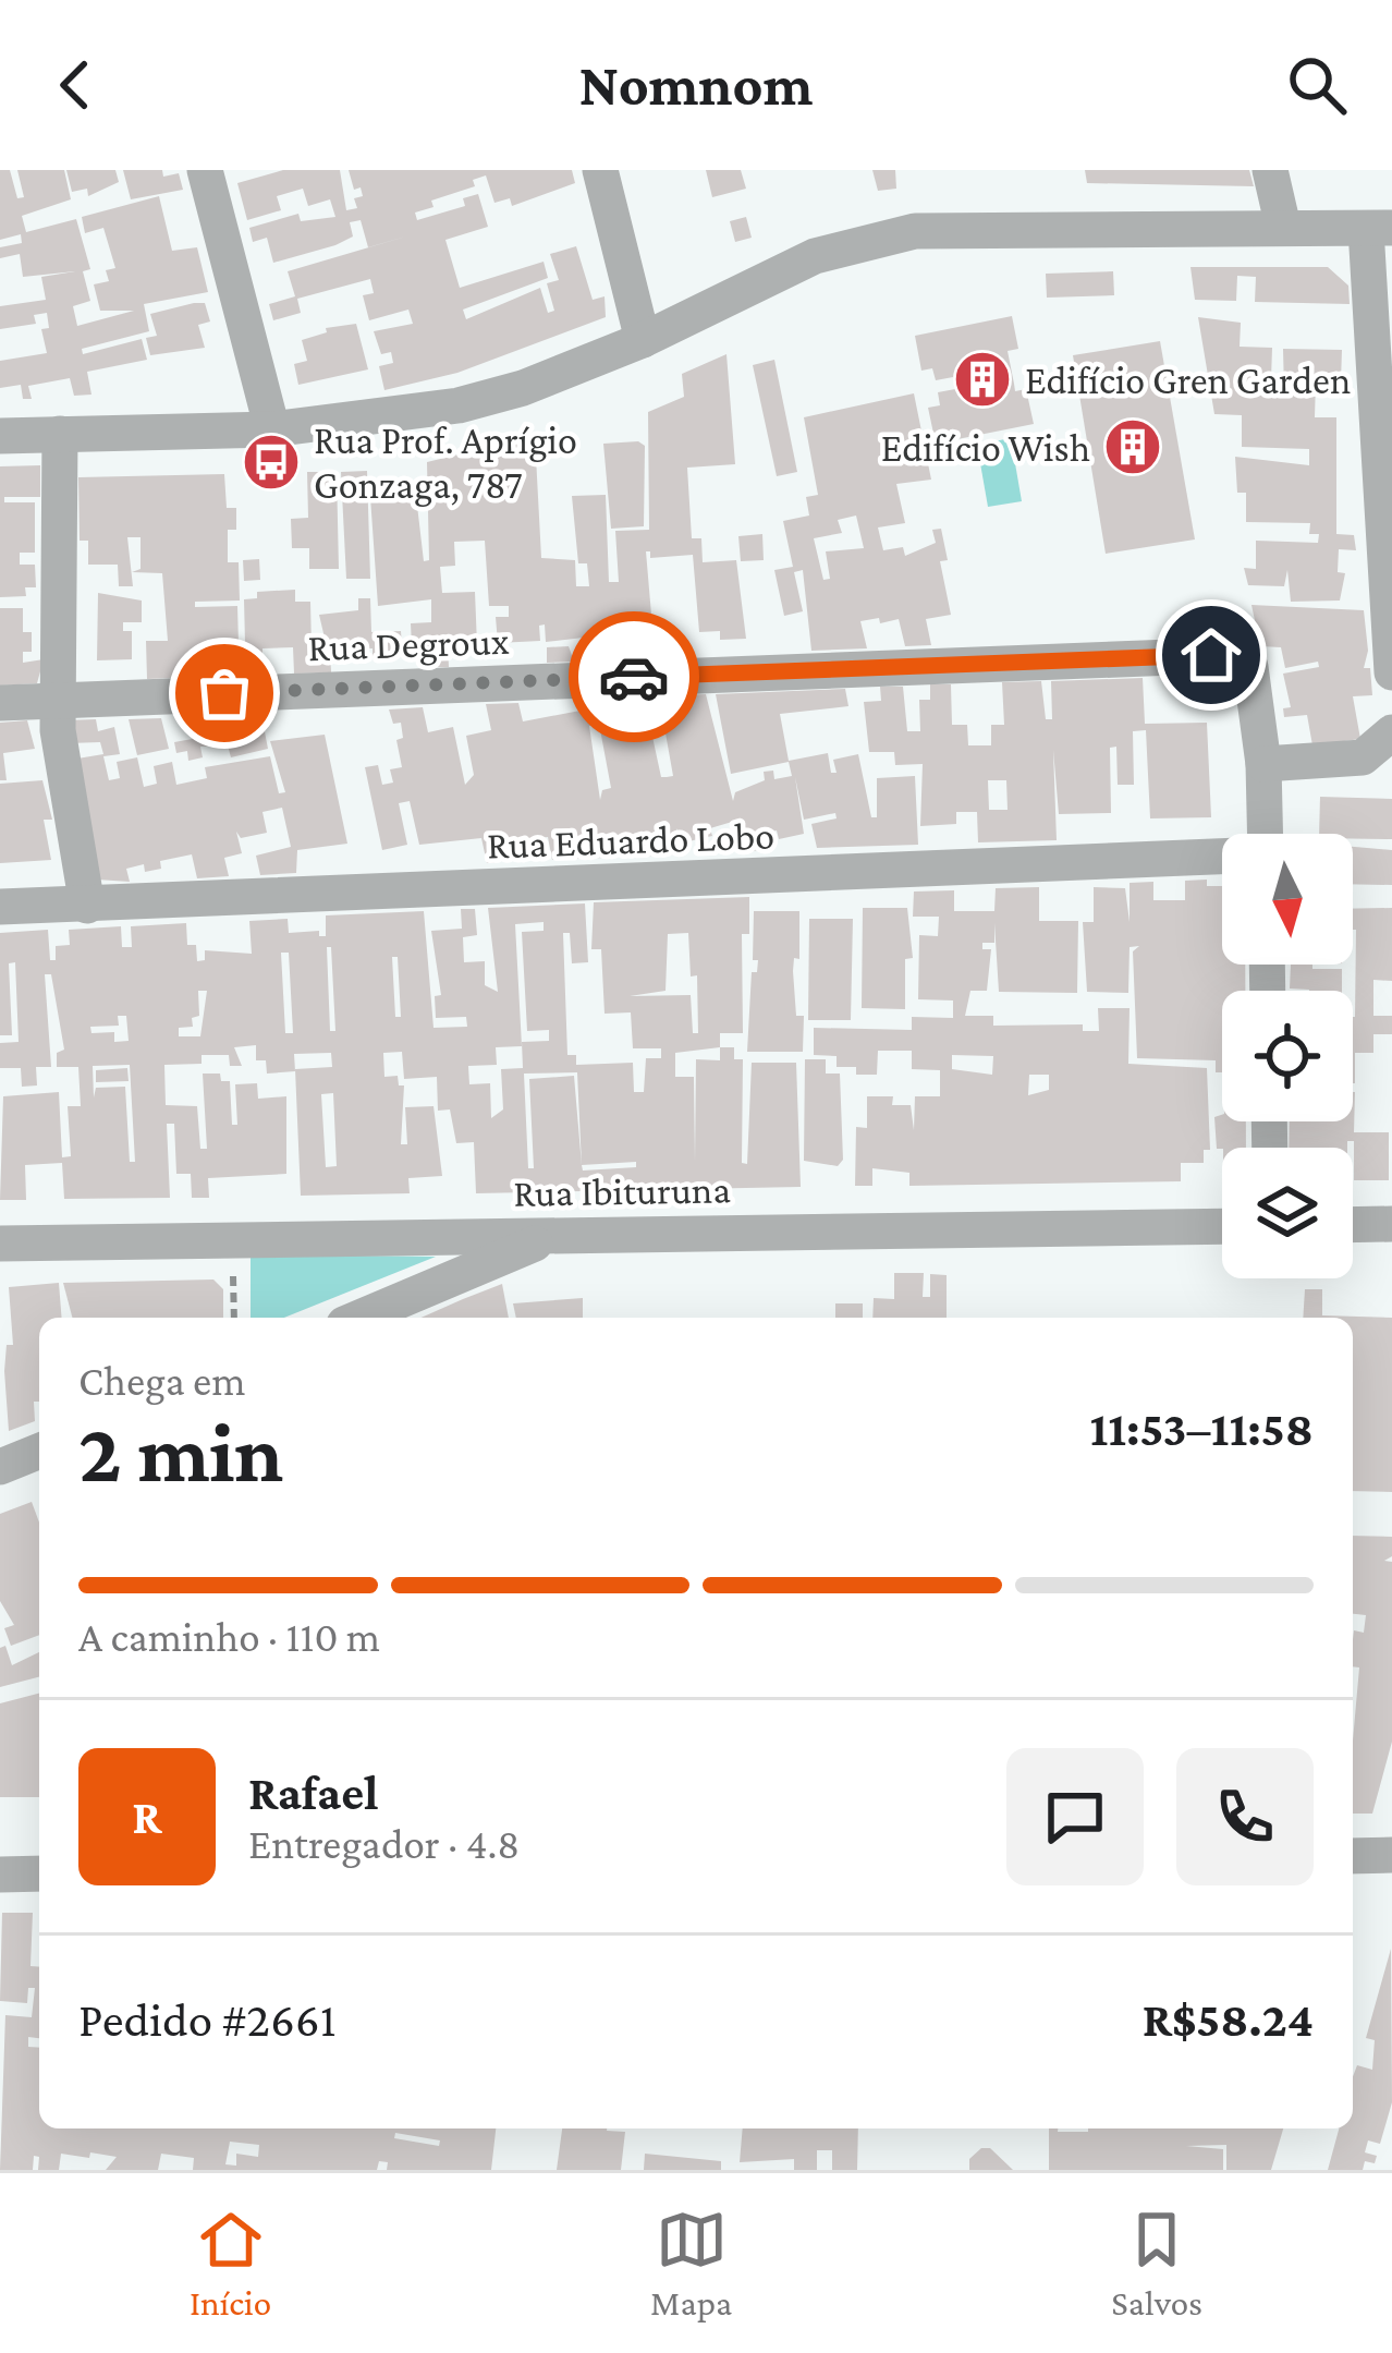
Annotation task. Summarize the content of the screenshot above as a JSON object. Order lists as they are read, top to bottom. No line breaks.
{"streets":{"street":["Rua Degroux","Rua Eduardo Lobo","Rua Ibituruna"]},"places":{"building":["Edifício Gren Garden","Edifício Wish"],"bus stop":["Rua Prof. Aprígio Gonzaga, 787"]},"north":"bottom","page":{"header":"Nomnom","heading":["2 min","Chega em","11:53–11:58"],"panel":["Rafael","Entregador · 4.8","Pedido #2661","R$58.24"],"bar":"A caminho · 110 m","round":"R","tabs":["Início","Mapa","Salvos"]}}
